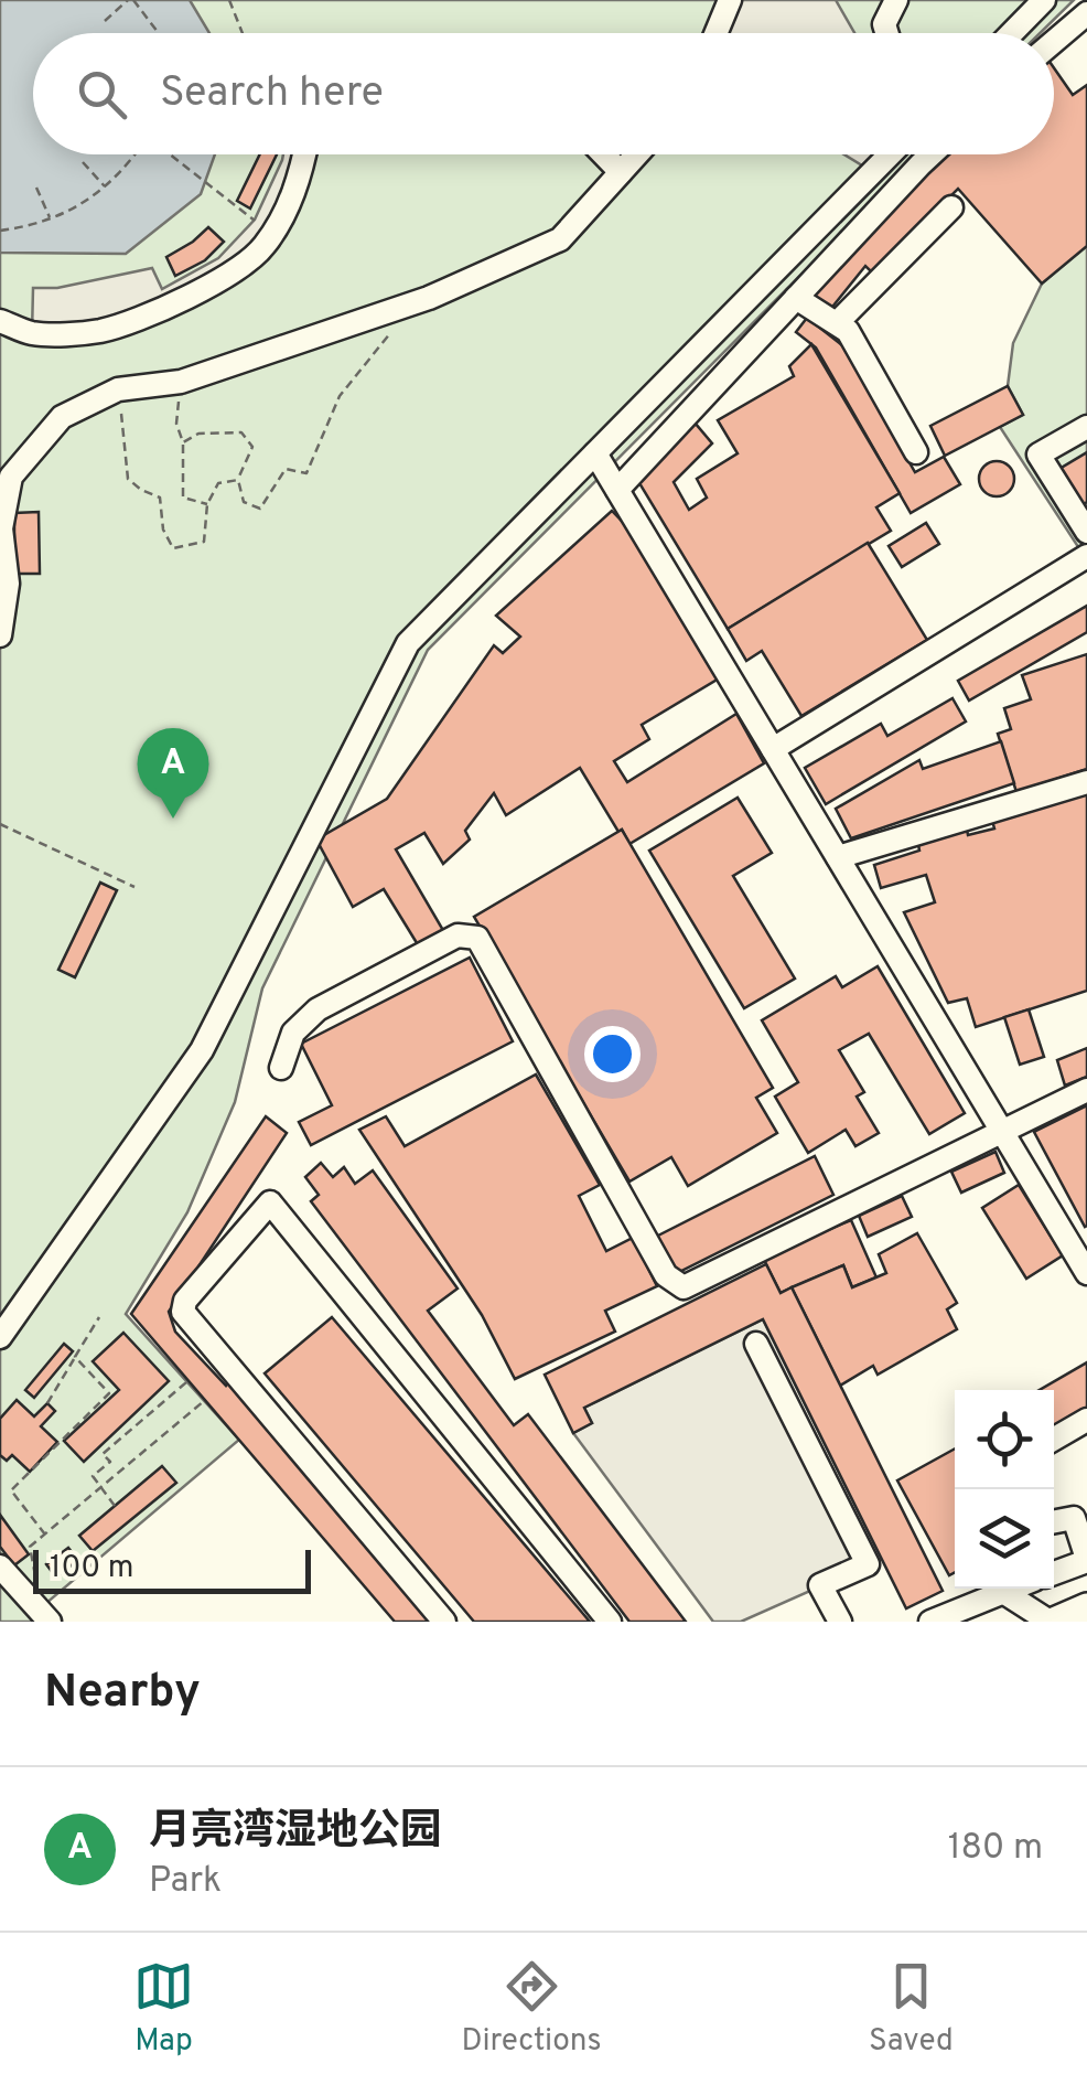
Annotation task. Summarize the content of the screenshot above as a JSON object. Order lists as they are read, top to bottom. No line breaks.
{"scale_bar":"100 m","page":{"search":"Search here","pins":"A","scale":"100 m","heading":"Nearby","list":[{"mark":"A","name":"月亮湾湿地公园","note":"Park","value":"180 m"}],"nav":["Map","Directions","Saved"]}}
